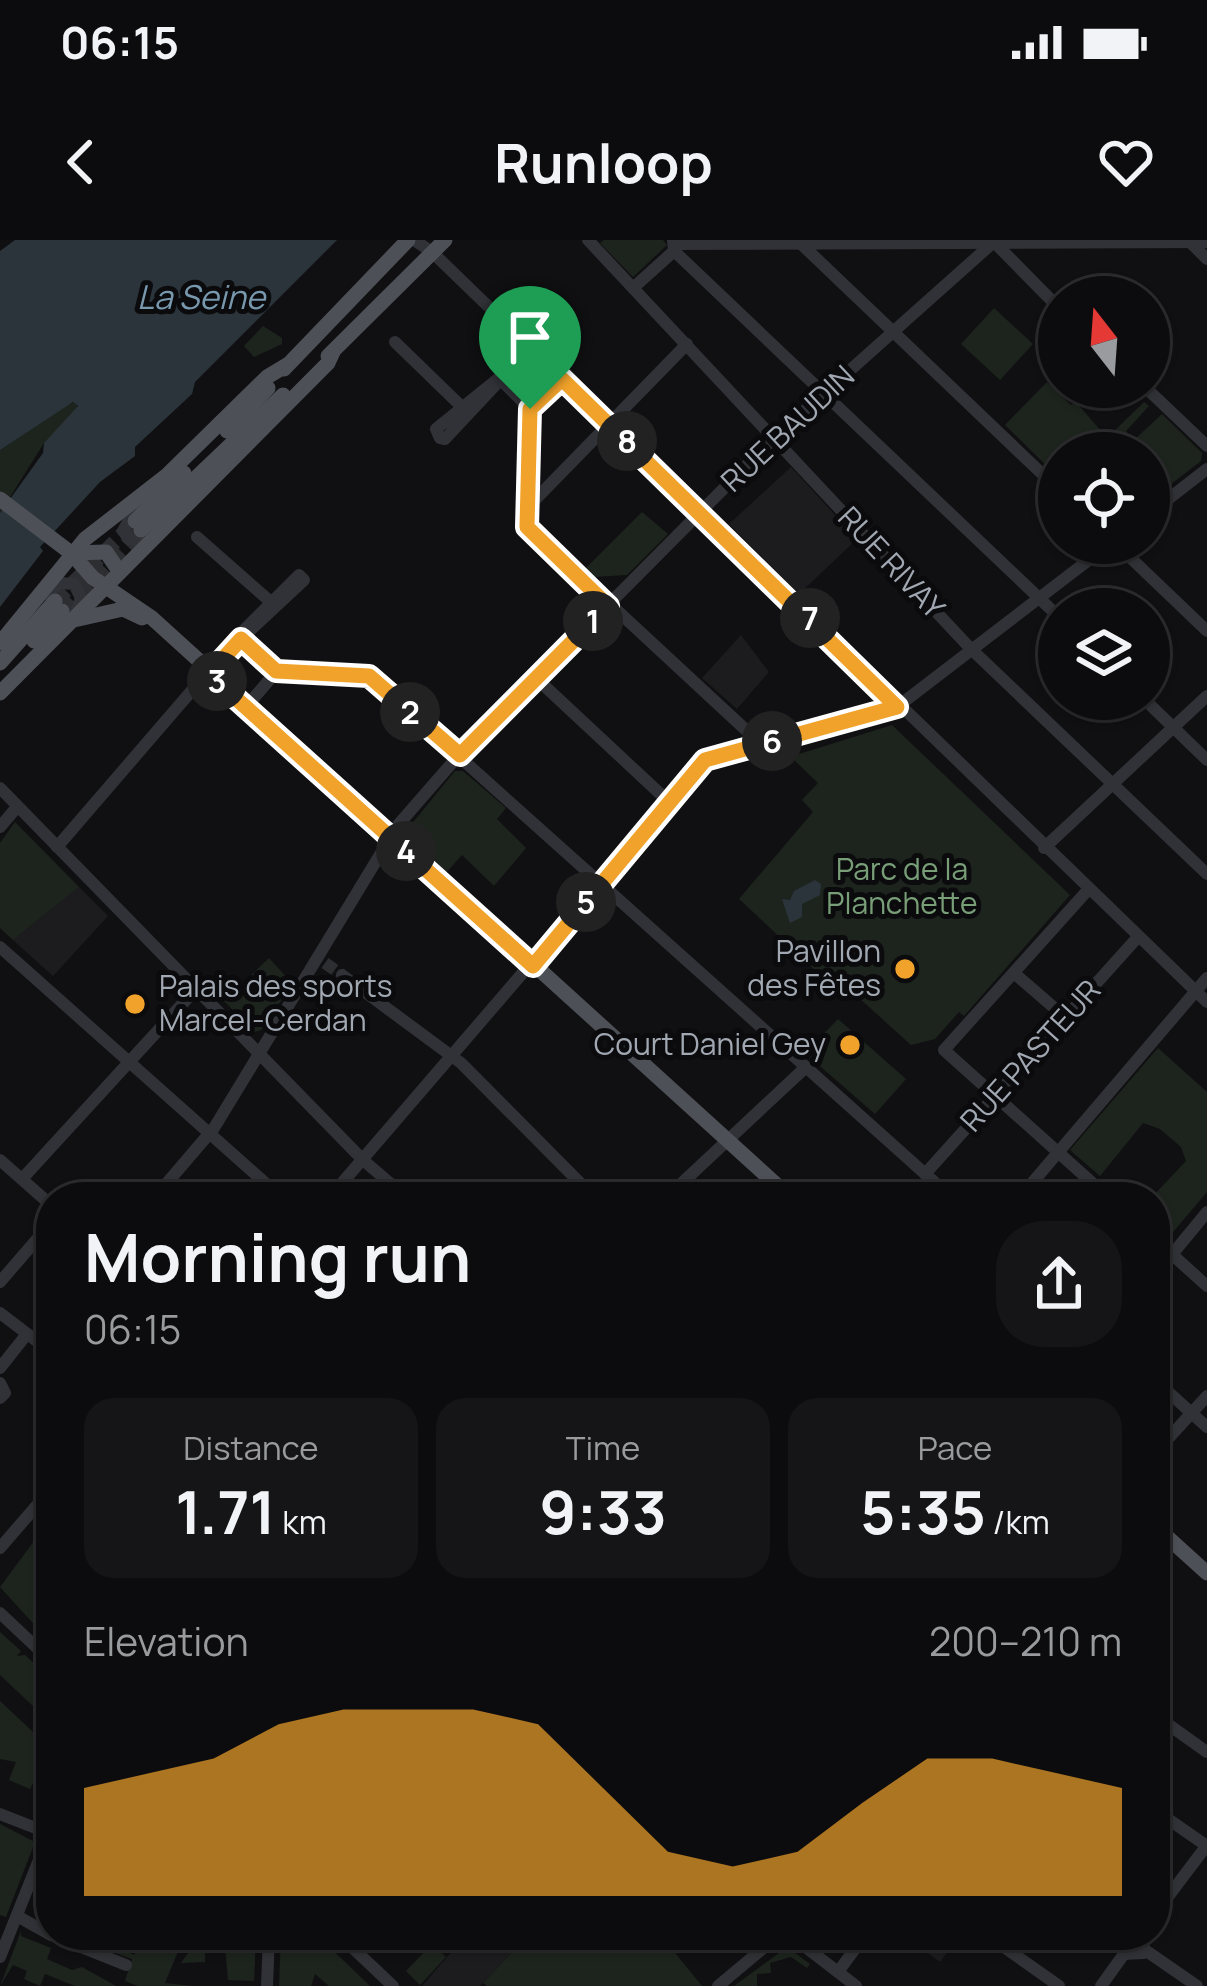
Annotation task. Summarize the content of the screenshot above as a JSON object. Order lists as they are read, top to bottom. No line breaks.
{"streets":{"street":["RUE BAUDIN","RUE RIVAY","RUE PASTEUR"]},"crossings":[["RUE BAUDIN","RUE RIVAY"]],"water":["La Seine"],"parks":["Parc de la Planchette"],"places":["Pavillon des Fêtes","Palais des sports Marcel-Cerdan","Court Daniel Gey"],"north":"top","page":{"status":"06:15","header":"Runloop","pins":["8","7","1","3","2","6","4","5"],"heading":["Morning run","06:15"],"stats":[["Distance","1.71 km"],["Time","9:33"],["Pace","5:35 /km"]],"chart":["Elevation","200–210 m"]}}
